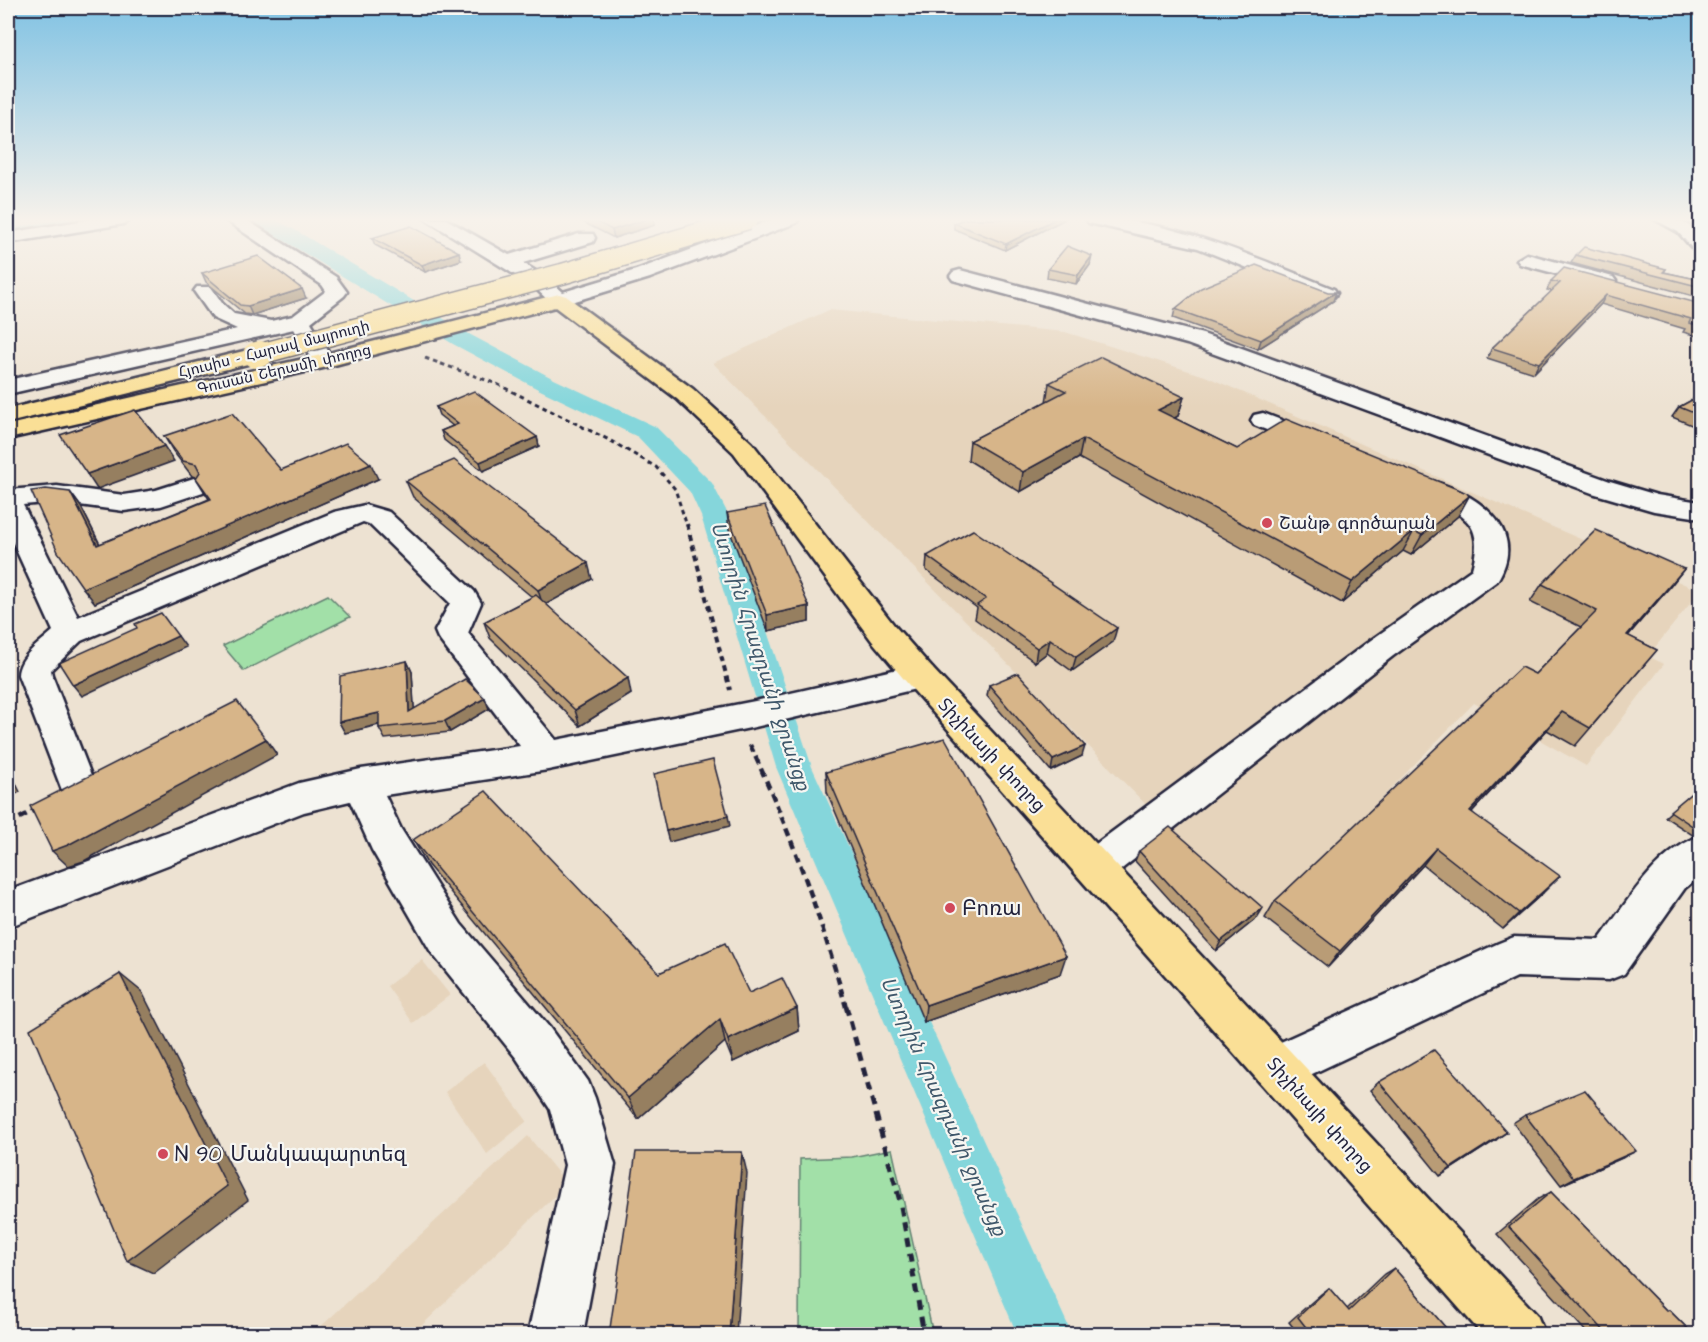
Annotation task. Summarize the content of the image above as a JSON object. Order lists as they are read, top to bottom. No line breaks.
{"streets":{"main road":["Հյուսիս - Հարավ մայրուղի","Գուսան Շերամի փողոց","Տիչինայի փողոց"]},"crossings":[["Գուսան Շերամի փողոց","Տիչինայի փողոց"]],"water":["Ստորին Հրազդանի ջրանցք"],"places":["Շանթ գործարան","Բոռա","N 90 Մանկապարտեզ"]}
